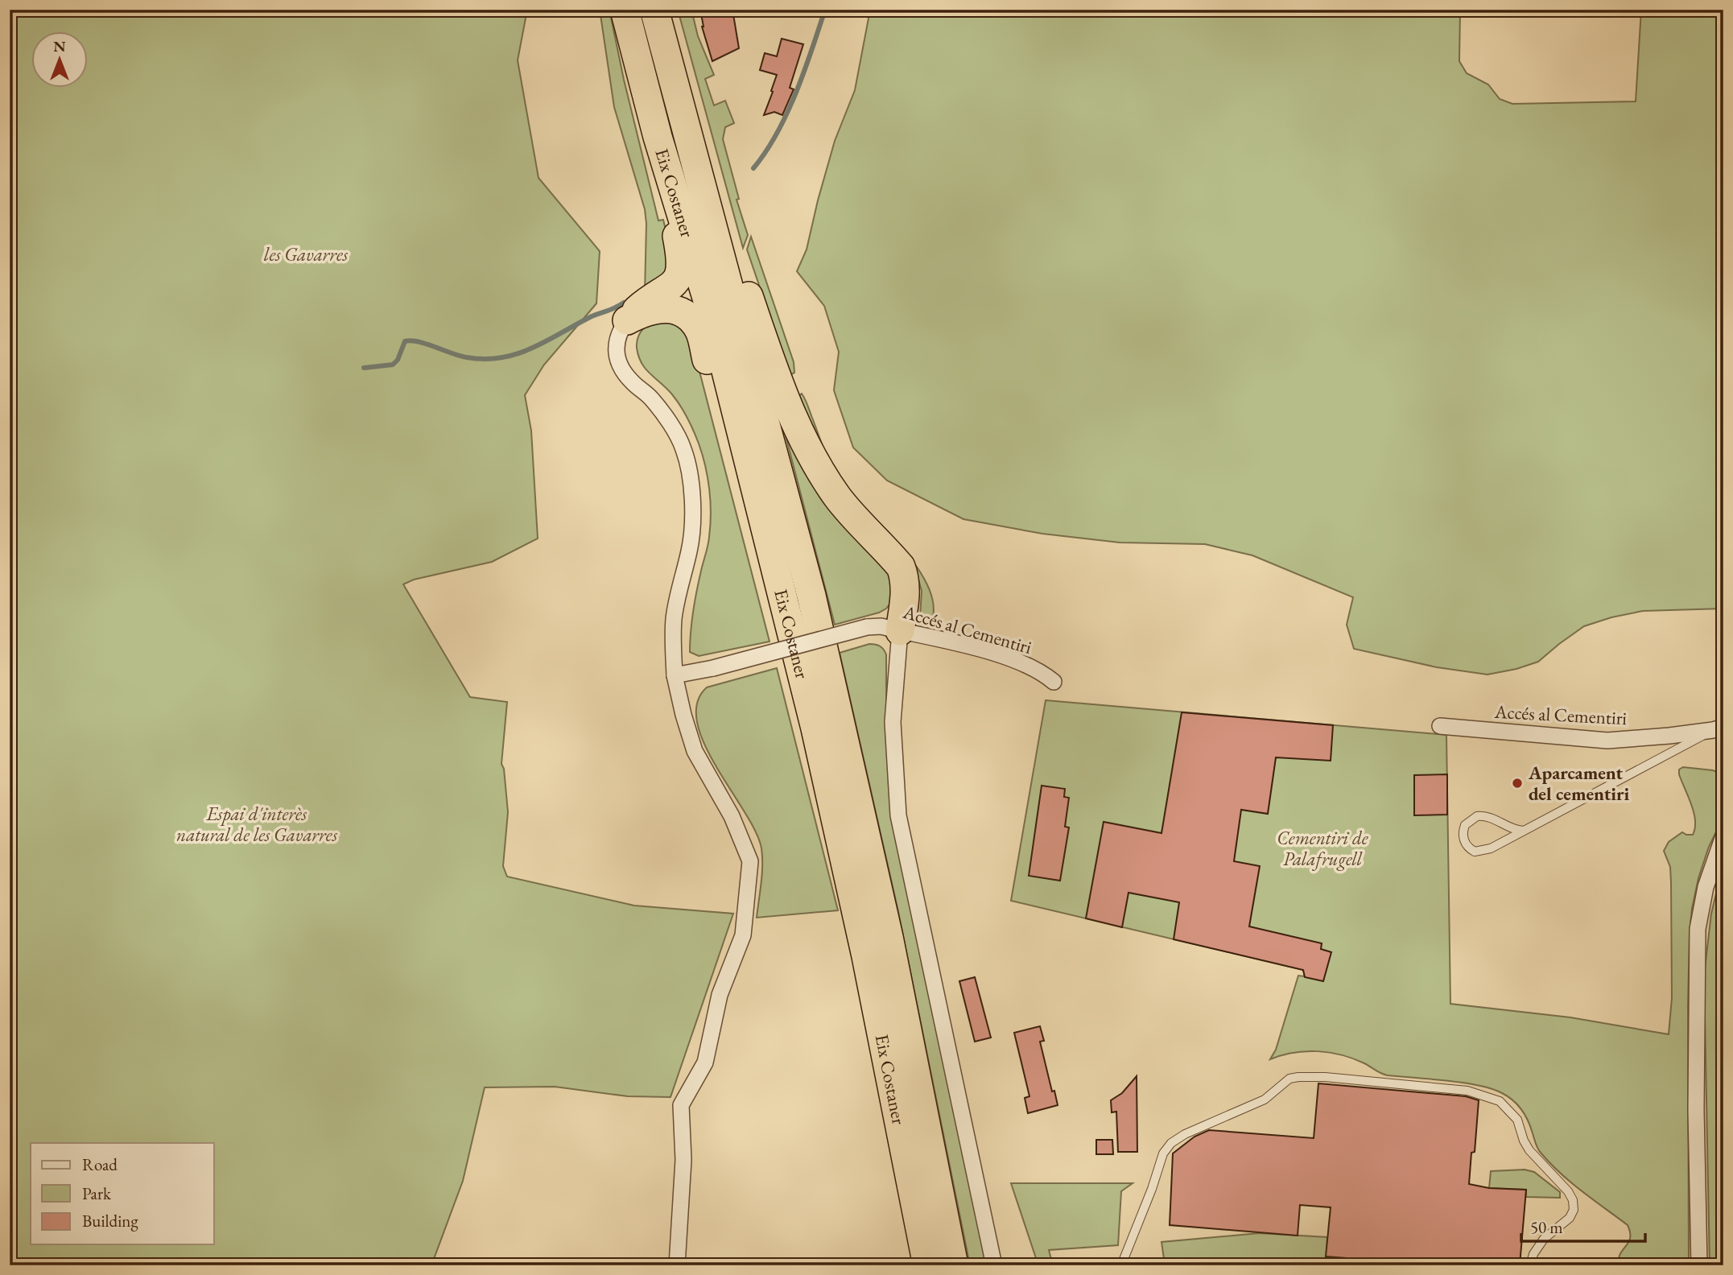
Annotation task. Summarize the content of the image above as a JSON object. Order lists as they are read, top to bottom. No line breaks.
{"streets":{"highway":["Eix Costaner"],"street":["Accés al Cementiri"]},"parks":["les Gavarres","Espai d'interès natural de les Gavarres","Cementiri de Palafrugell"],"places":["Aparcament del cementiri"],"legend":["Road","Park","Building"],"scale_bar":"50 m","north":"top"}
